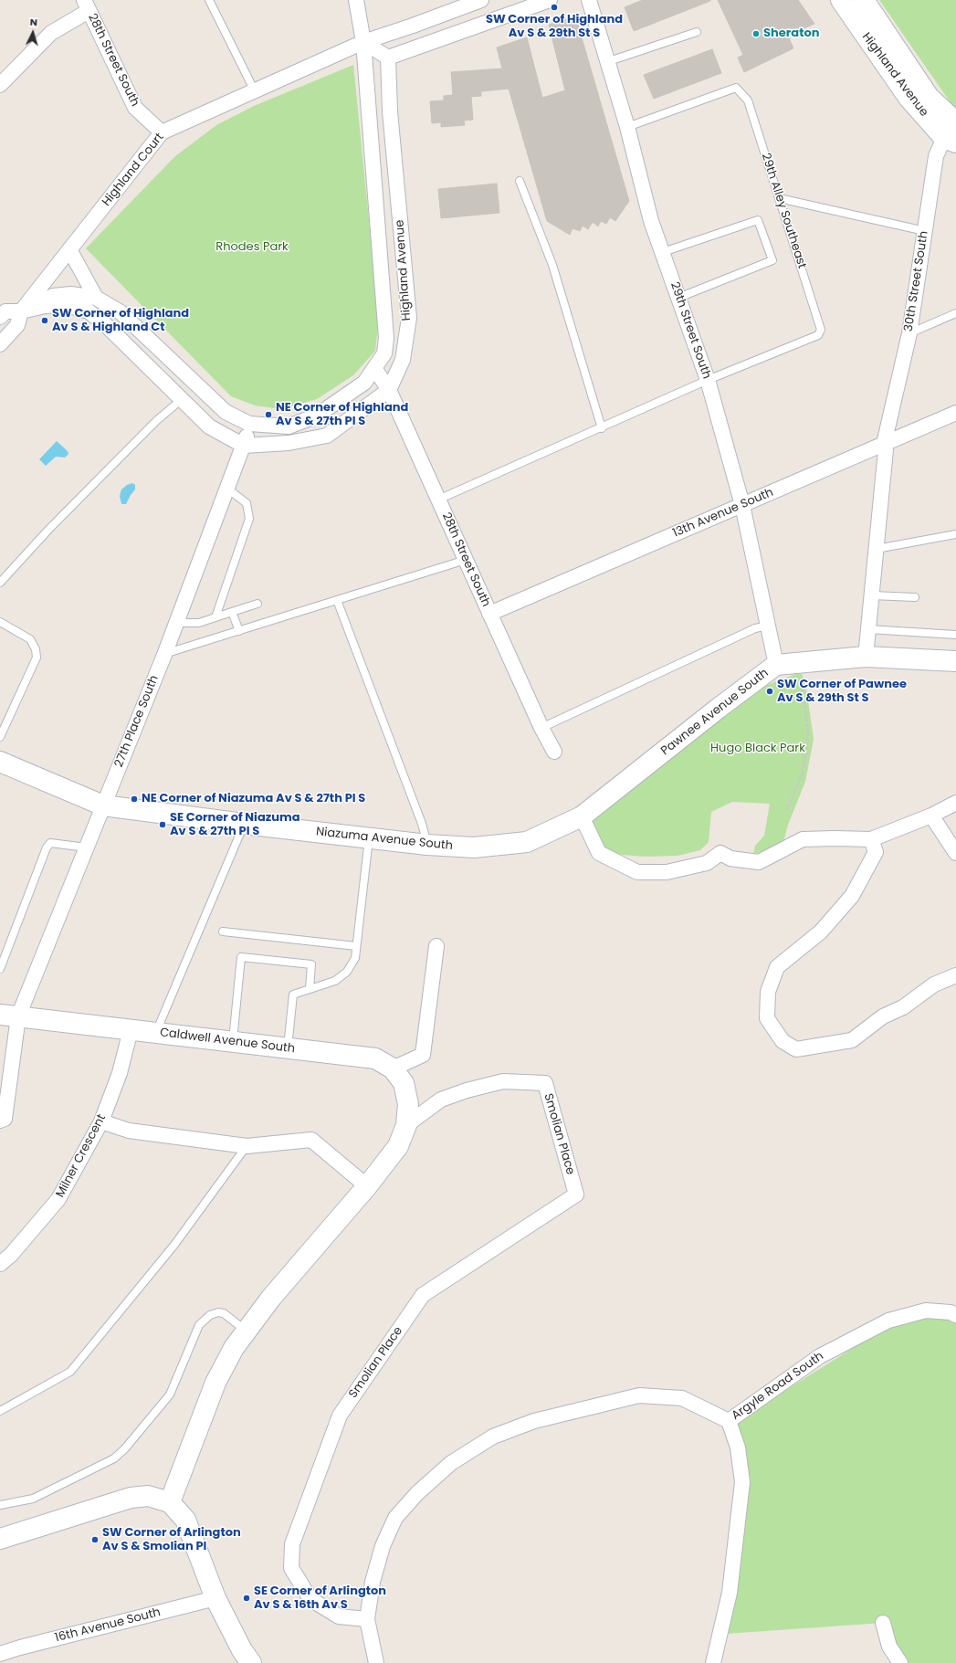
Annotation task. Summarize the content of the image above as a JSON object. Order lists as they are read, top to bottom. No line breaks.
{"streets":{"street":["28th Street South","Highland Avenue","Highland Court","30th Street South","29th Street South","13th Avenue South","Pawnee Avenue South","27th Place South","Niazuma Avenue South","Caldwell Avenue South","Smolian Place","Milner Crescent","Argyle Road South","16th Avenue South"],"lane":["29th Alley Southeast"]},"crossings":[["28th Street South","Highland Avenue"],["28th Street South","Highland Court"],["28th Street South","29th Alley Southeast"],["28th Street South","13th Avenue South"],["Highland Avenue","Highland Court"],["Highland Avenue","30th Street South"],["Highland Avenue","27th Place South"],["29th Alley Southeast","29th Street South"],["30th Street South","13th Avenue South"],["30th Street South","Pawnee Avenue South"],["29th Street South","13th Avenue South"],["29th Street South","Pawnee Avenue South"],["Pawnee Avenue South","Niazuma Avenue South"],["27th Place South","Niazuma Avenue South"],["27th Place South","Caldwell Avenue South"],["Caldwell Avenue South","Smolian Place"],["Caldwell Avenue South","Milner Crescent"]],"parks":["Rhodes Park","Hugo Black Park"],"places":["SW Corner of Highland Av S & 29th St S","Sheraton","SW Corner of Highland Av S & Highland Ct","NE Corner of Highland Av S & 27th Pl S","SW Corner of Pawnee Av S & 29th St S","NE Corner of Niazuma Av S & 27th Pl S","SE Corner of Niazuma Av S & 27th Pl S","SW Corner of Arlington Av S & Smolian Pl","SE Corner of Arlington Av S & 16th Av S"],"north":"top"}
